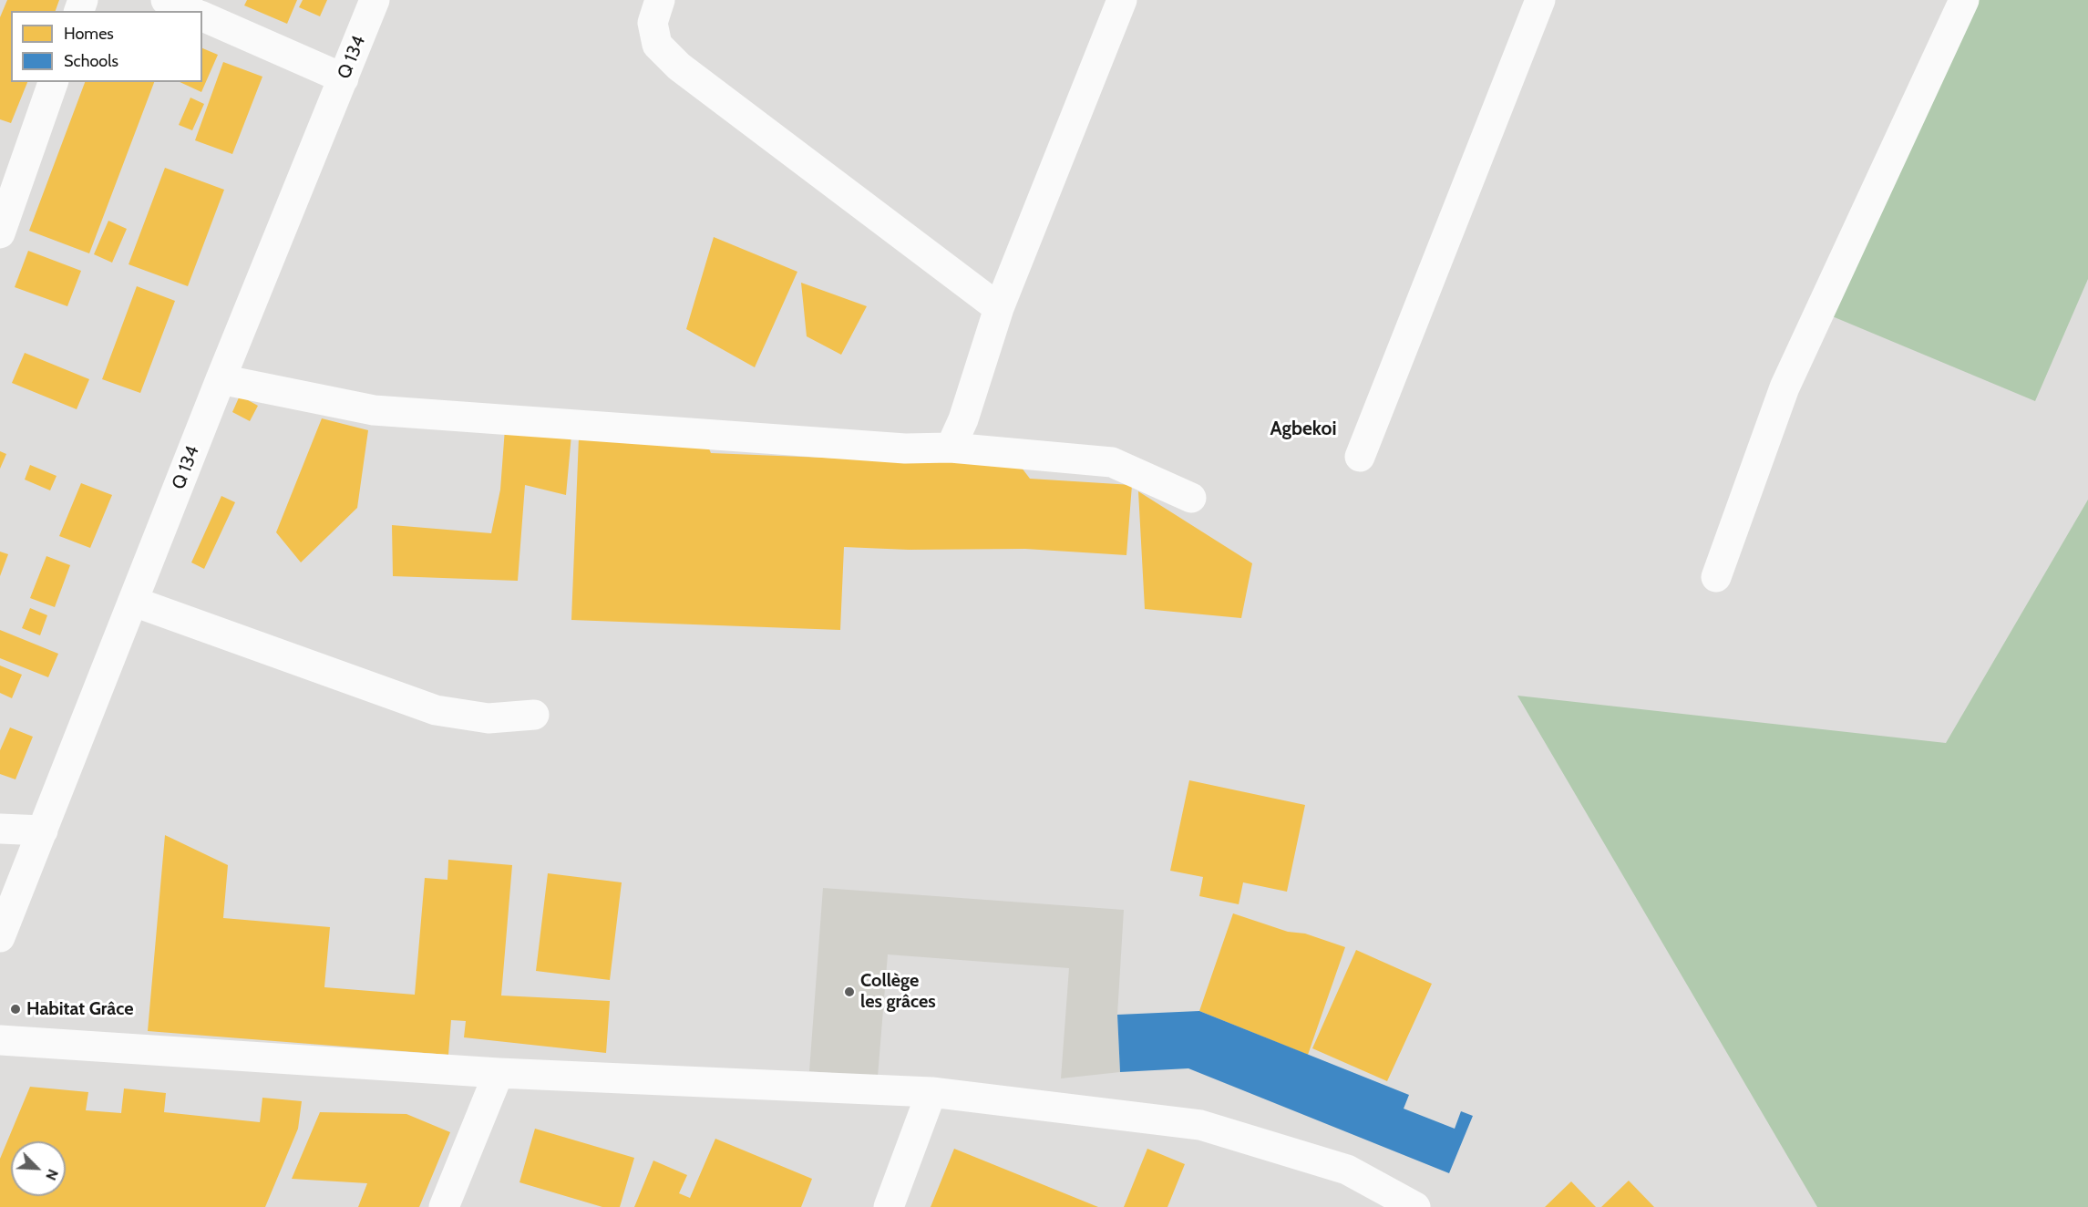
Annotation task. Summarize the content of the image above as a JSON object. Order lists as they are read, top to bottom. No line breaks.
{"streets":{"street":["Q 134"]},"districts":["Agbekoi"],"places":["Collège les grâces","Habitat Grâce"],"legend":["Homes","Schools"],"north":"bottom right"}
